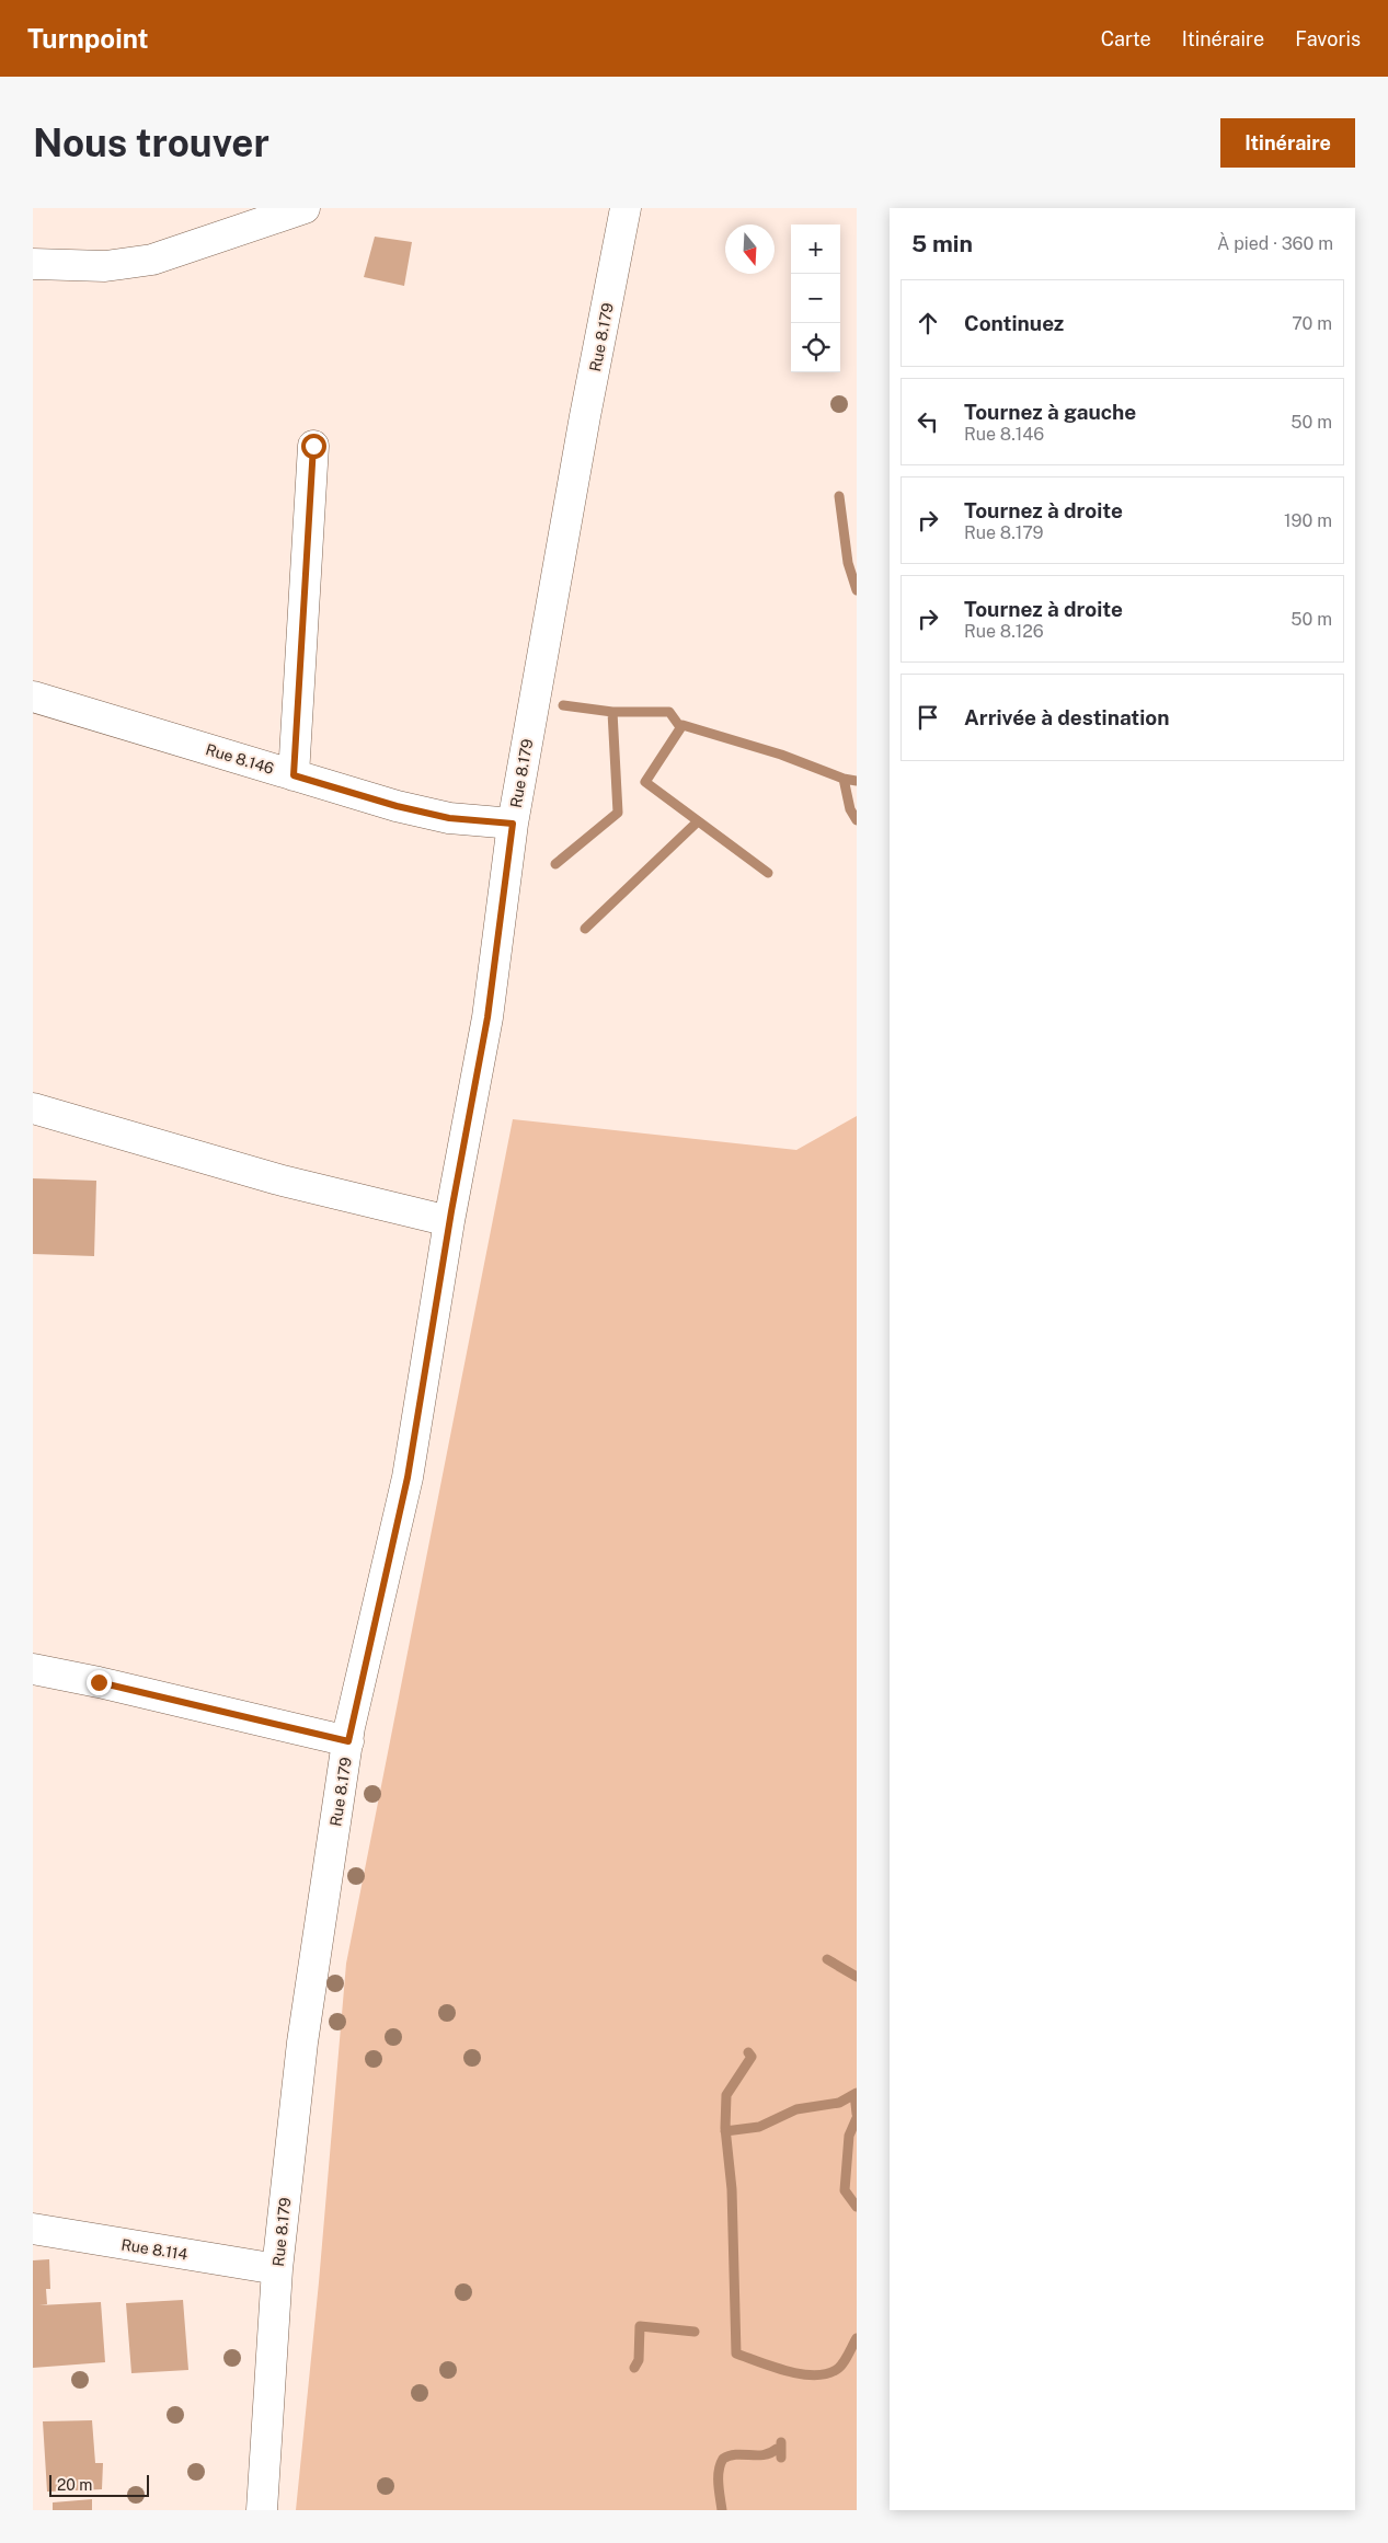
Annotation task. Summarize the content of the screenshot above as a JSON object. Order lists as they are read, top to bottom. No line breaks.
{"streets":{"street":["Rue 8.179","Rue 8.146","Rue 8.114"]},"crossings":[["Rue 8.179","Rue 8.146"],["Rue 8.179","Rue 8.114"]],"scale_bar":"20 m","north":"bottom","page":{"header":"Turnpoint","nav":["Carte","Itinéraire","Favoris"],"buttons":"Itinéraire","title":"Nous trouver","heading":["5 min","À pied · 360 m"],"map_buttons":["+","−"],"list":[["Continuez","70 m"],["Tournez à gauche","Rue 8.146","50 m"],["Tournez à droite","Rue 8.179","190 m"],["Tournez à droite","Rue 8.126","50 m"],"Arrivée à destination"],"scale":"20 m"}}
